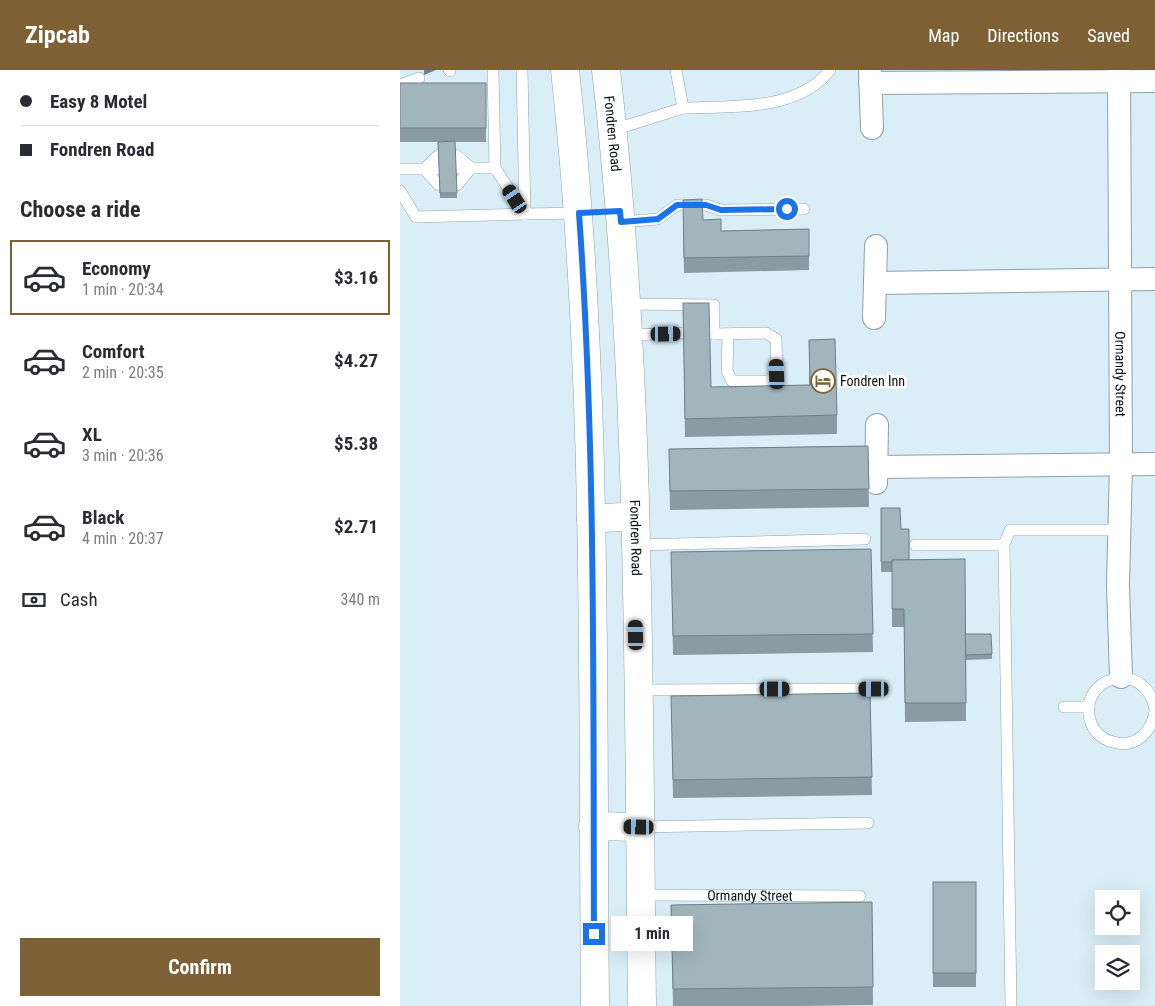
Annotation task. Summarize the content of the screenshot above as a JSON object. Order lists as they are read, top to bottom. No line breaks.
{"streets":{"main road":["Fondren Road"],"street":["Ormandy Street"]},"crossings":[["Fondren Road","Ormandy Street"]],"places":{"hotel":["Fondren Inn"]},"page":{"header":"Zipcab","nav":["Map","Directions","Saved"],"banner":["Easy 8 Motel","Fondren Road"],"heading":"Choose a ride","list":[{"name":"Economy","note":"1 min · 20:34","value":"$3.16"},{"name":"Comfort","note":"2 min · 20:35","value":"$4.27"},{"name":"XL","note":"3 min · 20:36","value":"$5.38"},{"name":"Black","note":"4 min · 20:37","value":"$2.71"}],"pay":["Cash","340 m"],"bubble":"1 min","buttons":"Confirm"}}
